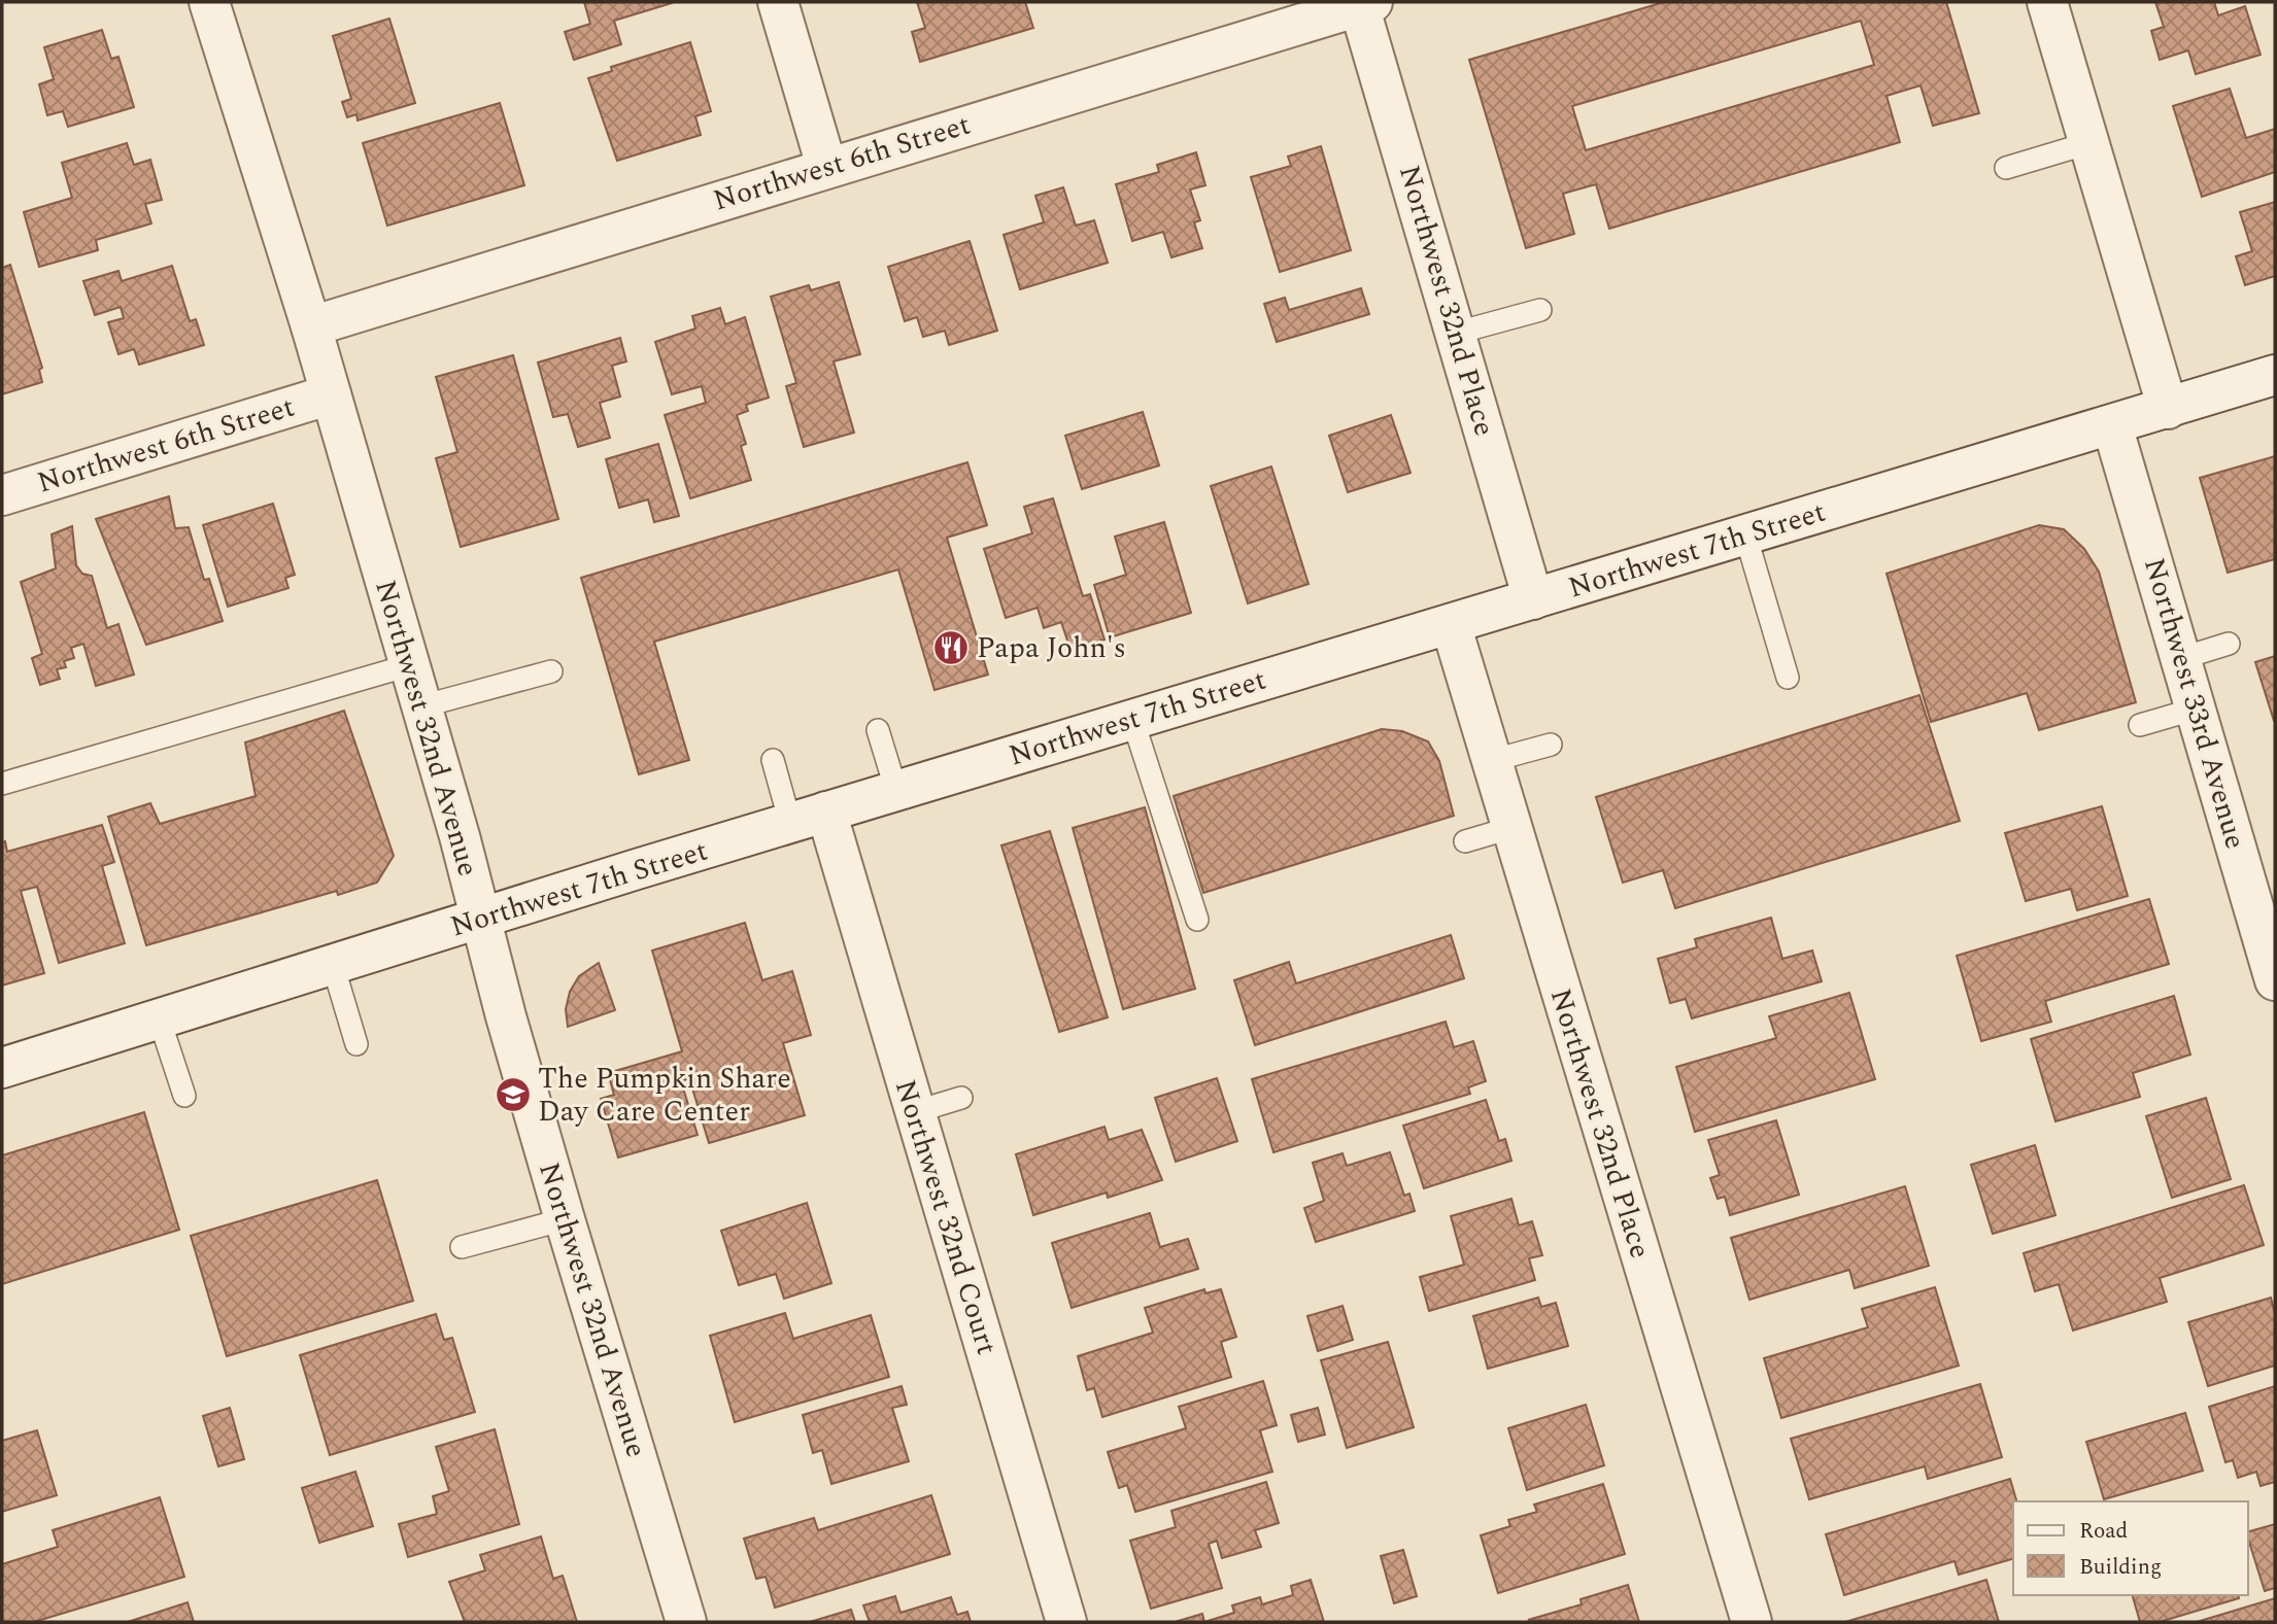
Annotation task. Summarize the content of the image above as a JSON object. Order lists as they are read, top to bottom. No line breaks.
{"streets":{"street":["Northwest 6th Street","Northwest 32nd Place","Northwest 7th Street","Northwest 33rd Avenue","Northwest 32nd Avenue","Northwest 32nd Court"]},"crossings":[["Northwest 6th Street","Northwest 32nd Place"],["Northwest 6th Street","Northwest 32nd Avenue"],["Northwest 32nd Place","Northwest 7th Street"],["Northwest 7th Street","Northwest 33rd Avenue"],["Northwest 7th Street","Northwest 32nd Avenue"],["Northwest 7th Street","Northwest 32nd Court"]],"places":{"restaurant":["Papa John's"],"school or university":["The Pumpkin Share Day Care Center"]},"legend":["Road","Building"]}
